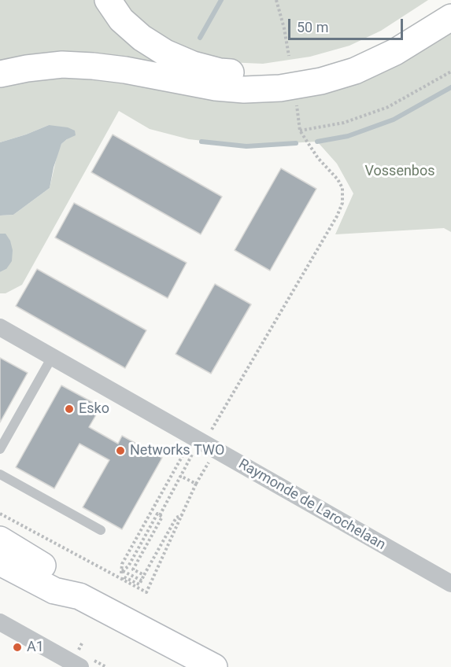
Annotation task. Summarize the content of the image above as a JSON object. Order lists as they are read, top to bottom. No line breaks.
{"streets":{"street":["Raymonde de Larochelaan"]},"parks":["Vossenbos"],"places":["Esko","Networks TWO","A1"],"scale_bar":"50 m"}
